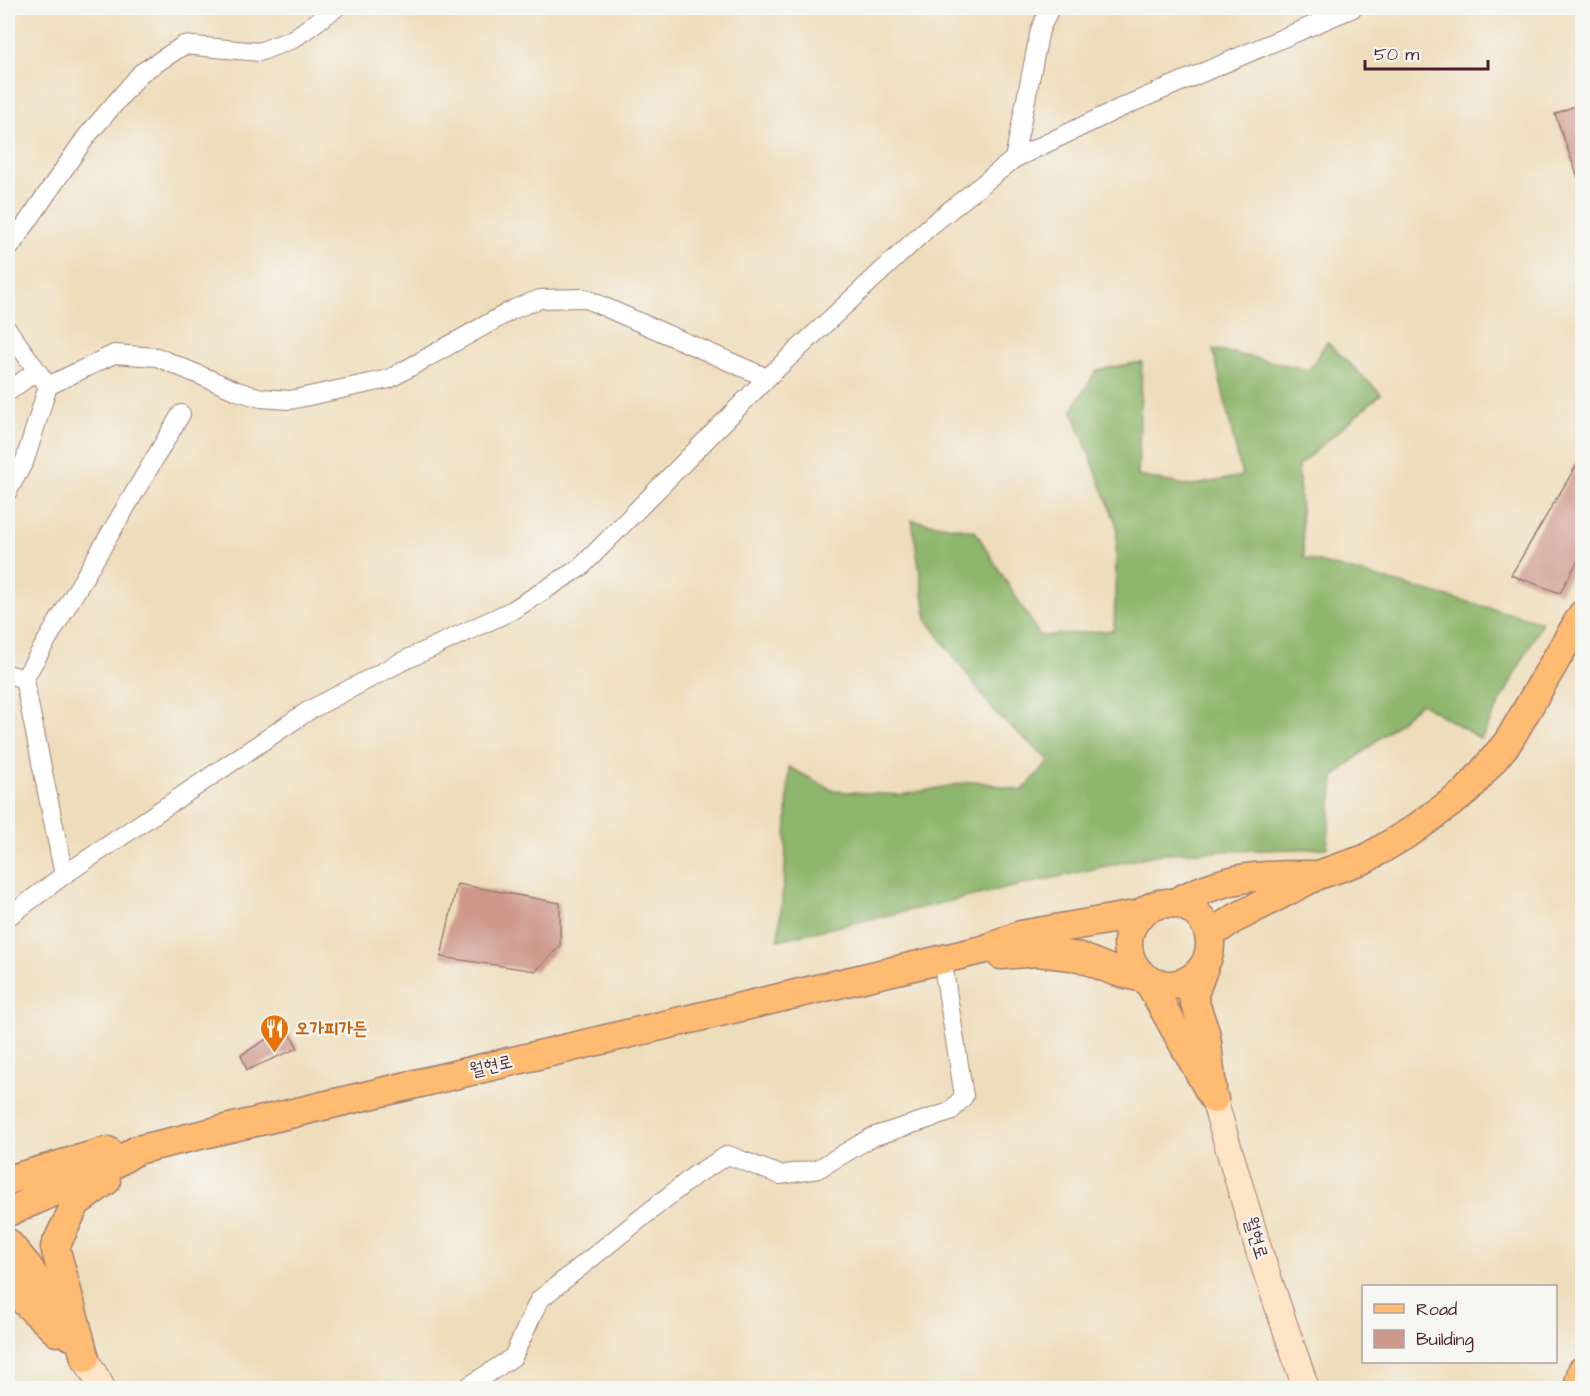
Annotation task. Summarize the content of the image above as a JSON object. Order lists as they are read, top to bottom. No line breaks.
{"streets":{"main road":["월현로"]},"places":{"restaurant":["오가피가든"]},"legend":["Road","Building"],"scale_bar":"50 m"}
